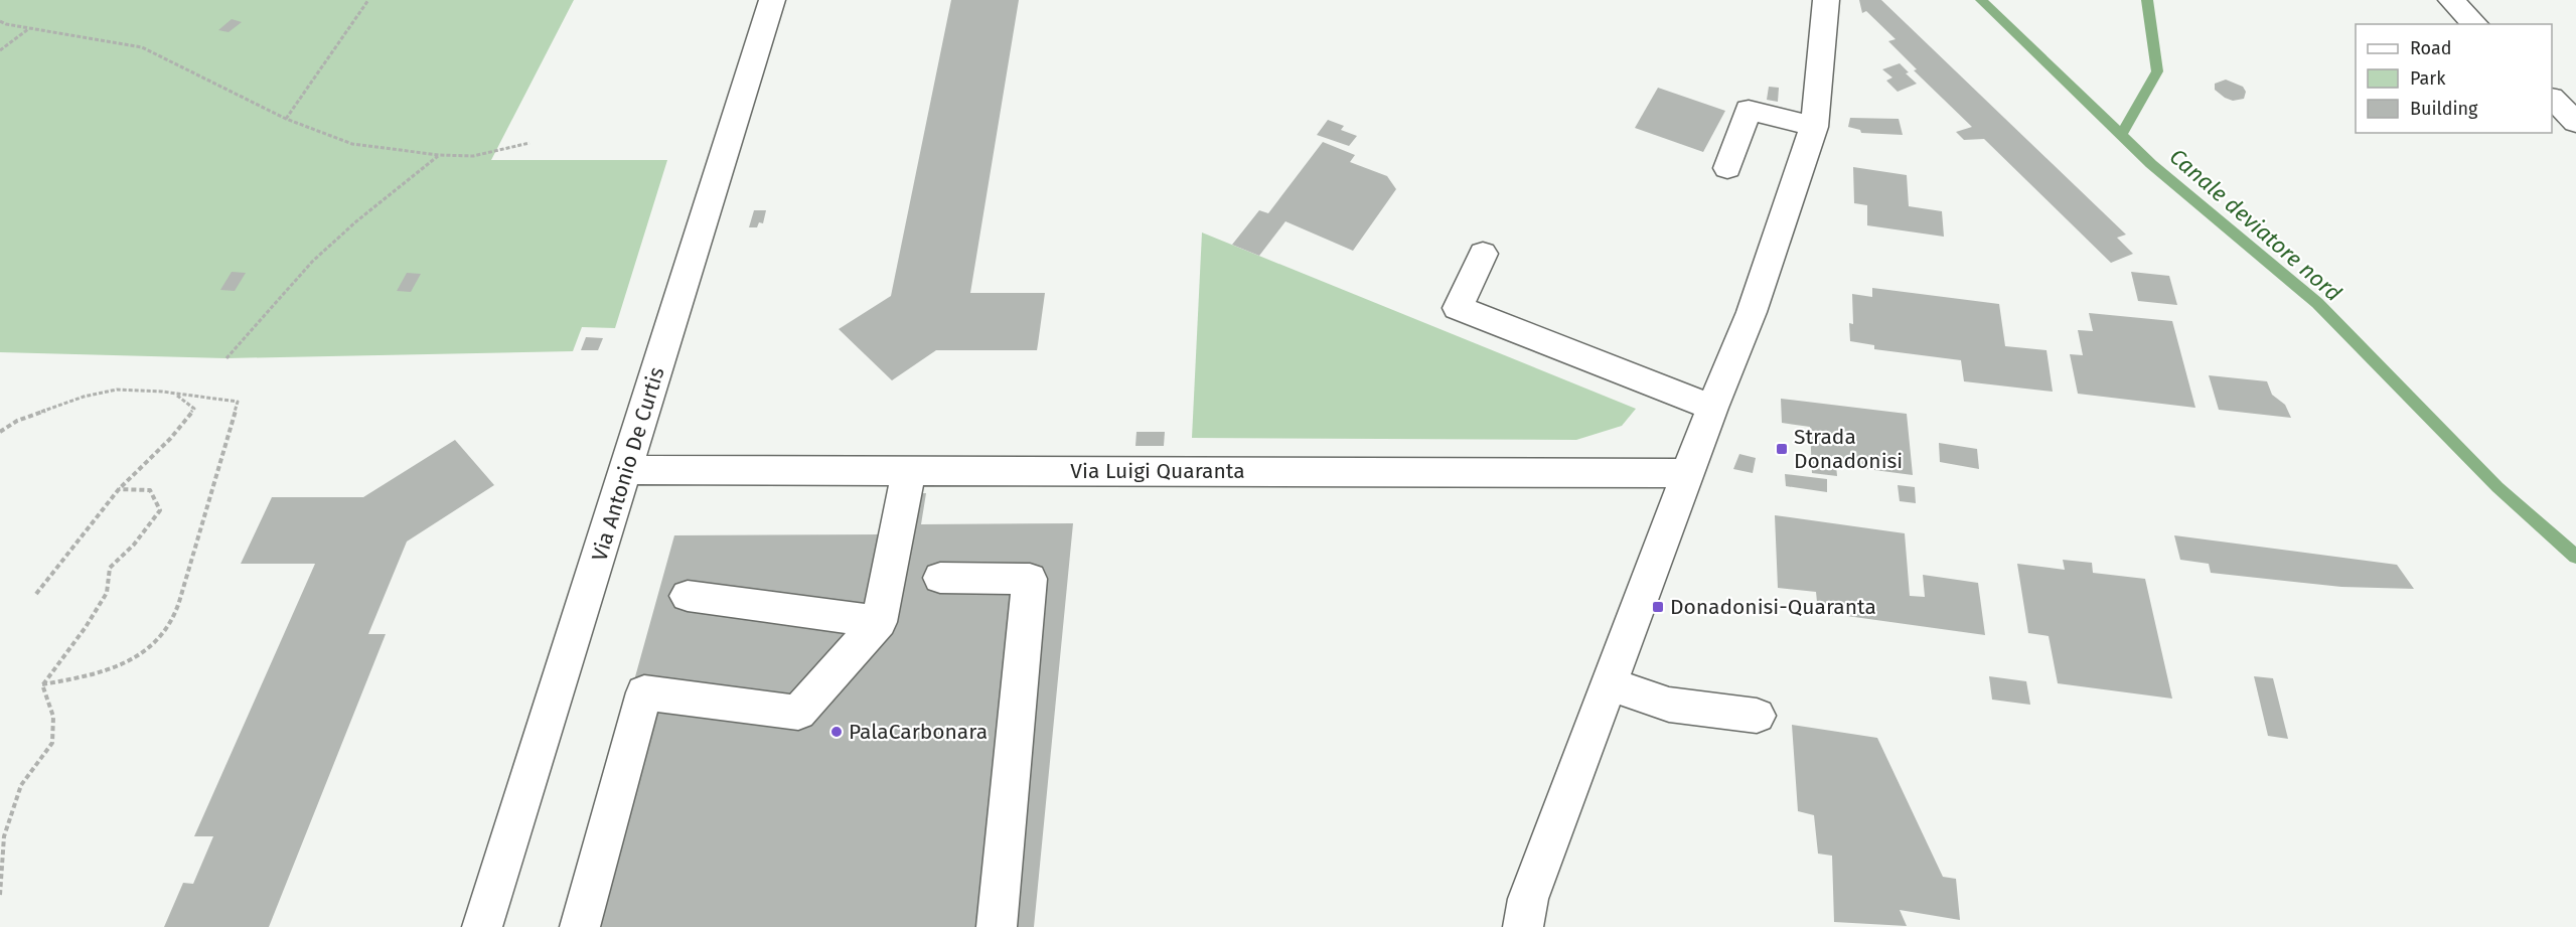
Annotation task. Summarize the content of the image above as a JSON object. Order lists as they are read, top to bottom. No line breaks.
{"streets":{"street":["Via Antonio De Curtis","Via Luigi Quaranta"]},"crossings":[["Via Antonio De Curtis","Via Luigi Quaranta"]],"water":["Canale deviatore nord"],"places":{"transit":["Strada Donadonisi","Donadonisi-Quaranta"],"other":["PalaCarbonara"]},"legend":["Road","Park","Building"]}
